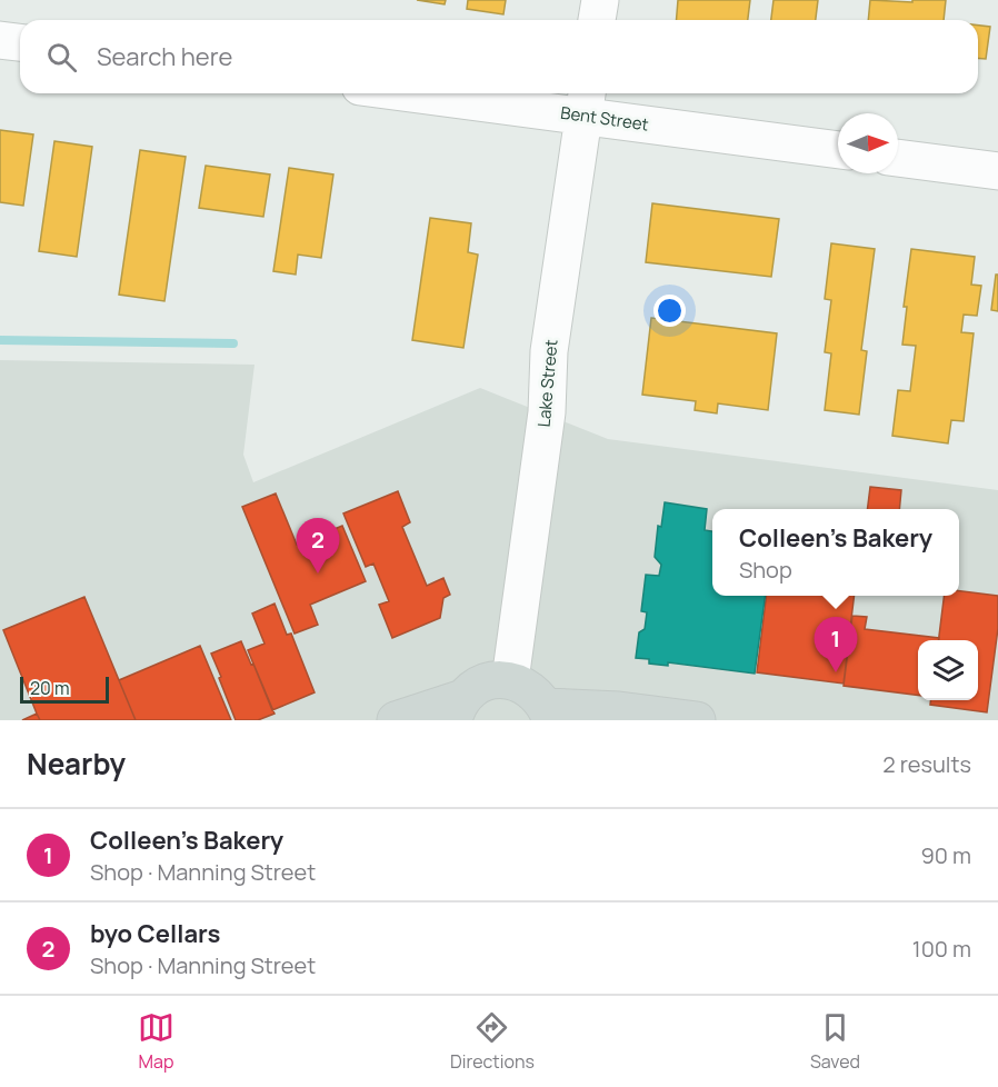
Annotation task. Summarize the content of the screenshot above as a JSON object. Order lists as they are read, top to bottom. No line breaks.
{"streets":{"street":["Bent Street","Lake Street"]},"crossings":[["Bent Street","Lake Street"]],"scale_bar":"20 m","north":"right","page":{"search":"Search here","popup":["Colleen's Bakery","Shop"],"pins":["2","1"],"scale":"20 m","heading":["Nearby","2 results"],"list":[{"mark":"1","name":"Colleen's Bakery","note":"Shop · Manning Street","value":"90 m"},{"mark":"2","name":"byo Cellars","note":"Shop · Manning Street","value":"100 m"}],"nav":["Map","Directions","Saved"]}}
